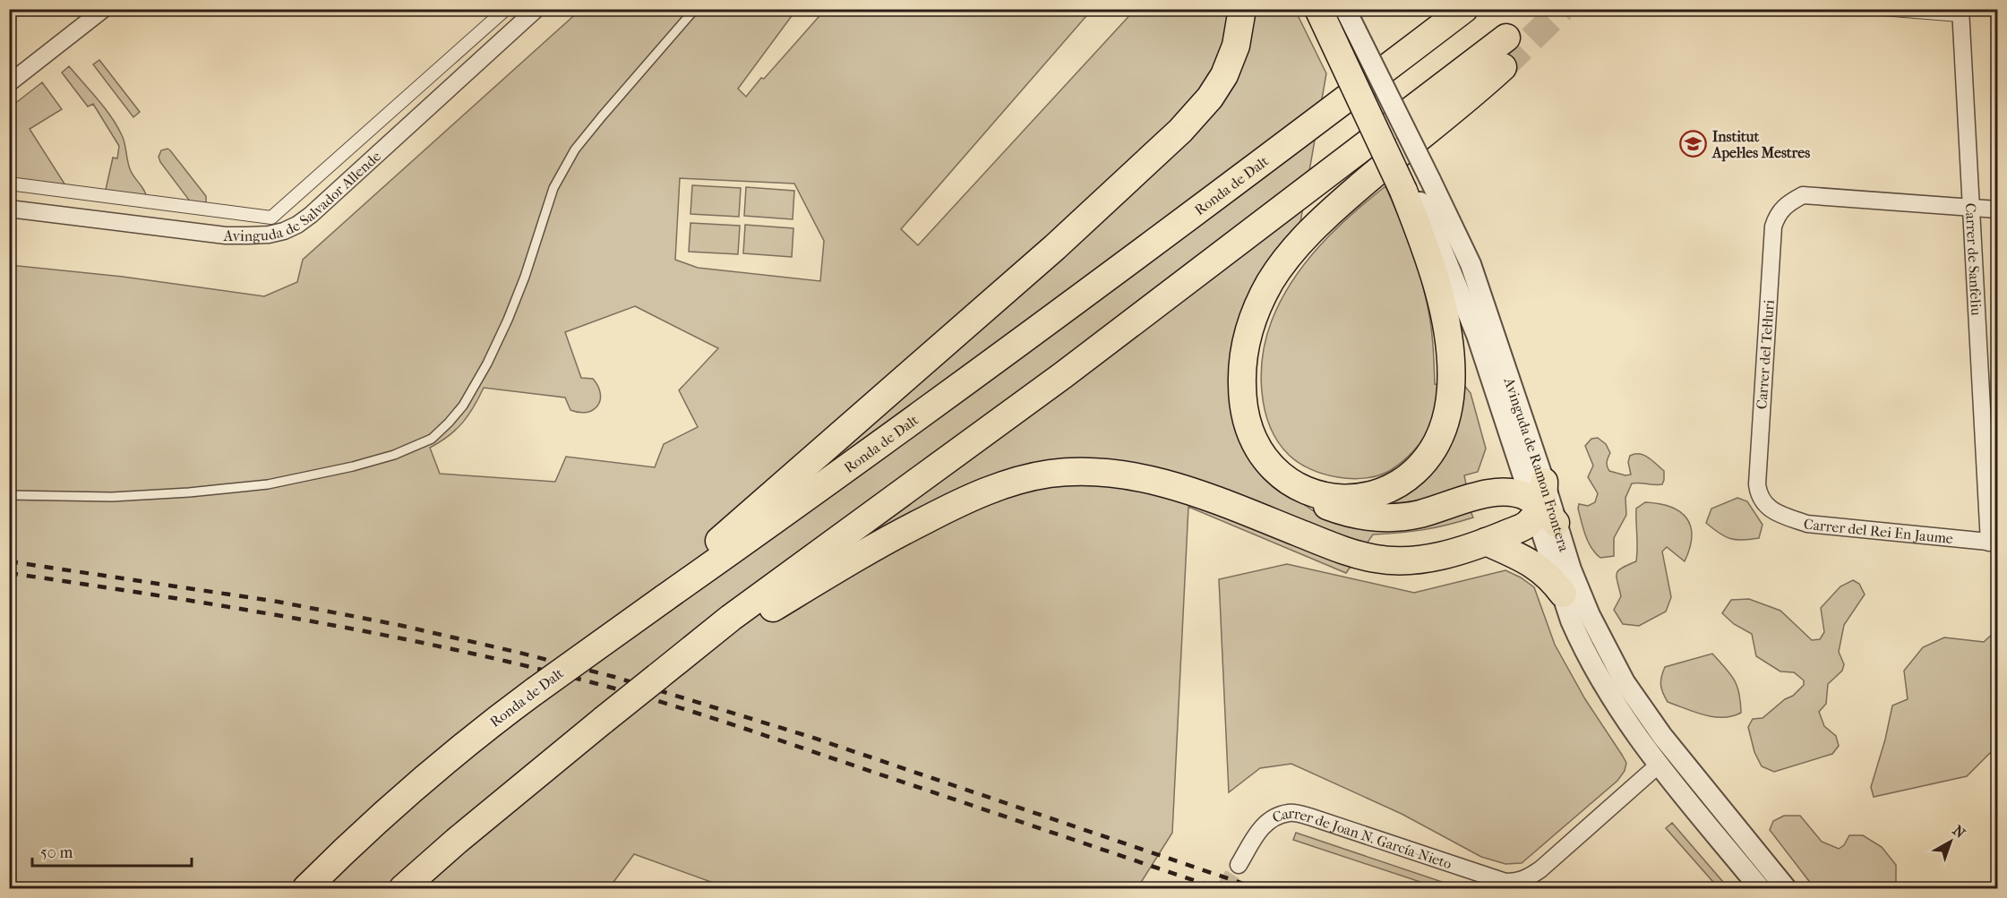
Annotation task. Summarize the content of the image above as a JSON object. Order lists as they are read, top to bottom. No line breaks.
{"streets":{"highway":["Ronda de Dalt"],"street":["Avinguda de Salvador Allende","Carrer de Sanfeliu","Carrer del Tel·luri","Avinguda de Ramon Frontera","Carrer del Rei En Jaume","Carrer de Joan N. García-Nieto"]},"crossings":[["Carrer de Sanfeliu","Carrer del Tel·luri"],["Carrer de Sanfeliu","Carrer del Rei En Jaume"],["Carrer del Tel·luri","Carrer del Rei En Jaume"],["Avinguda de Ramon Frontera","Carrer de Joan N. García-Nieto"]],"places":{"school or university":["Institut Apel·les Mestres"]},"scale_bar":"50 m","north":"top right"}
